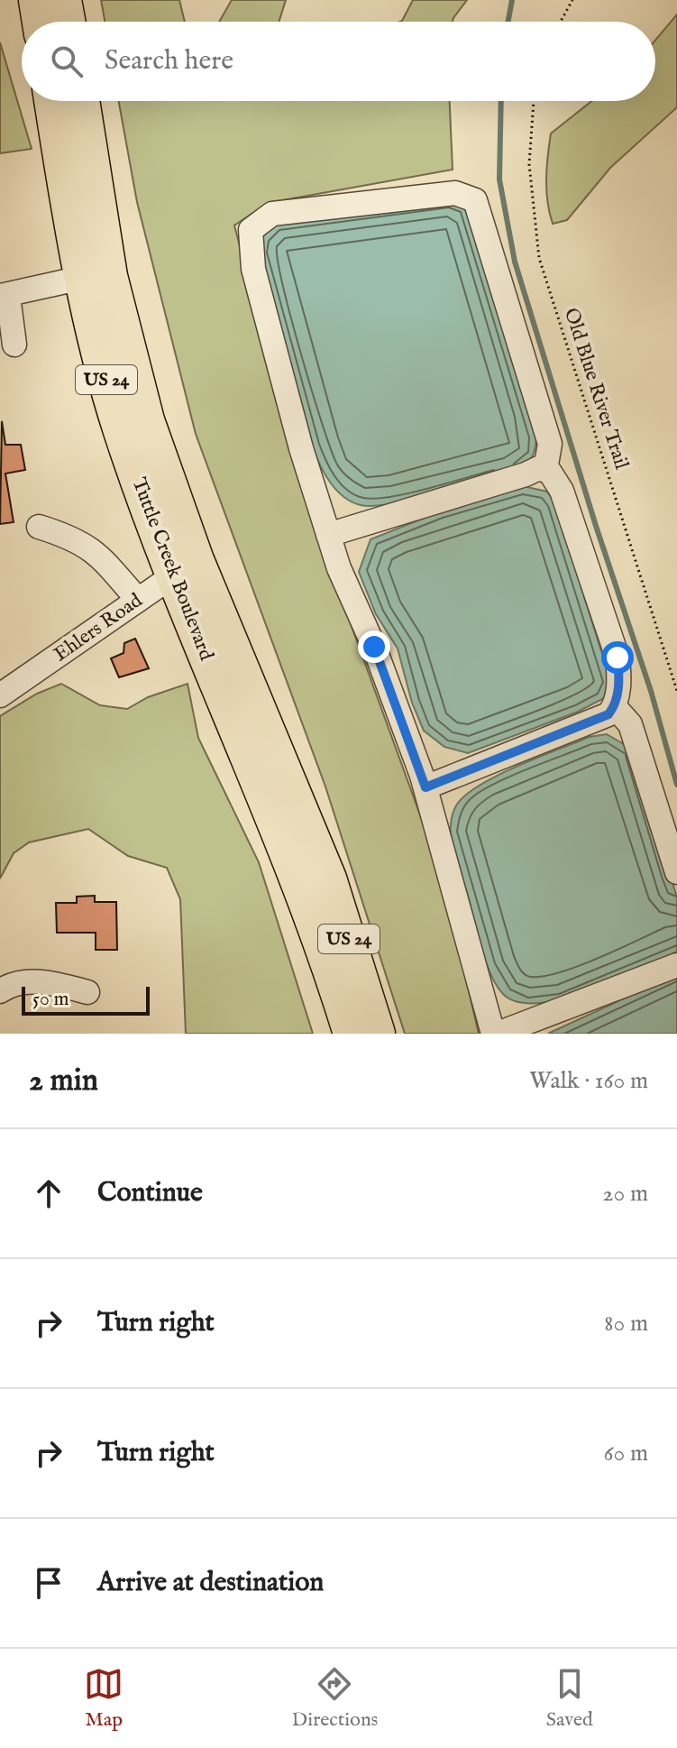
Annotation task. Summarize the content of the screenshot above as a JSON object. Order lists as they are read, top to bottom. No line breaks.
{"streets":{"highway":["US 24","Tuttle Creek Boulevard"],"street":["Ehlers Road"],"path":["Old Blue River Trail"]},"crossings":[["Tuttle Creek Boulevard","Ehlers Road"]],"scale_bar":"50 m","page":{"search":"Search here","scale":"50 m","heading":["2 min","Walk · 160 m"],"list":[["Continue","20 m"],["Turn right","80 m"],["Turn right","60 m"],"Arrive at destination"],"nav":["Map","Directions","Saved"]}}
